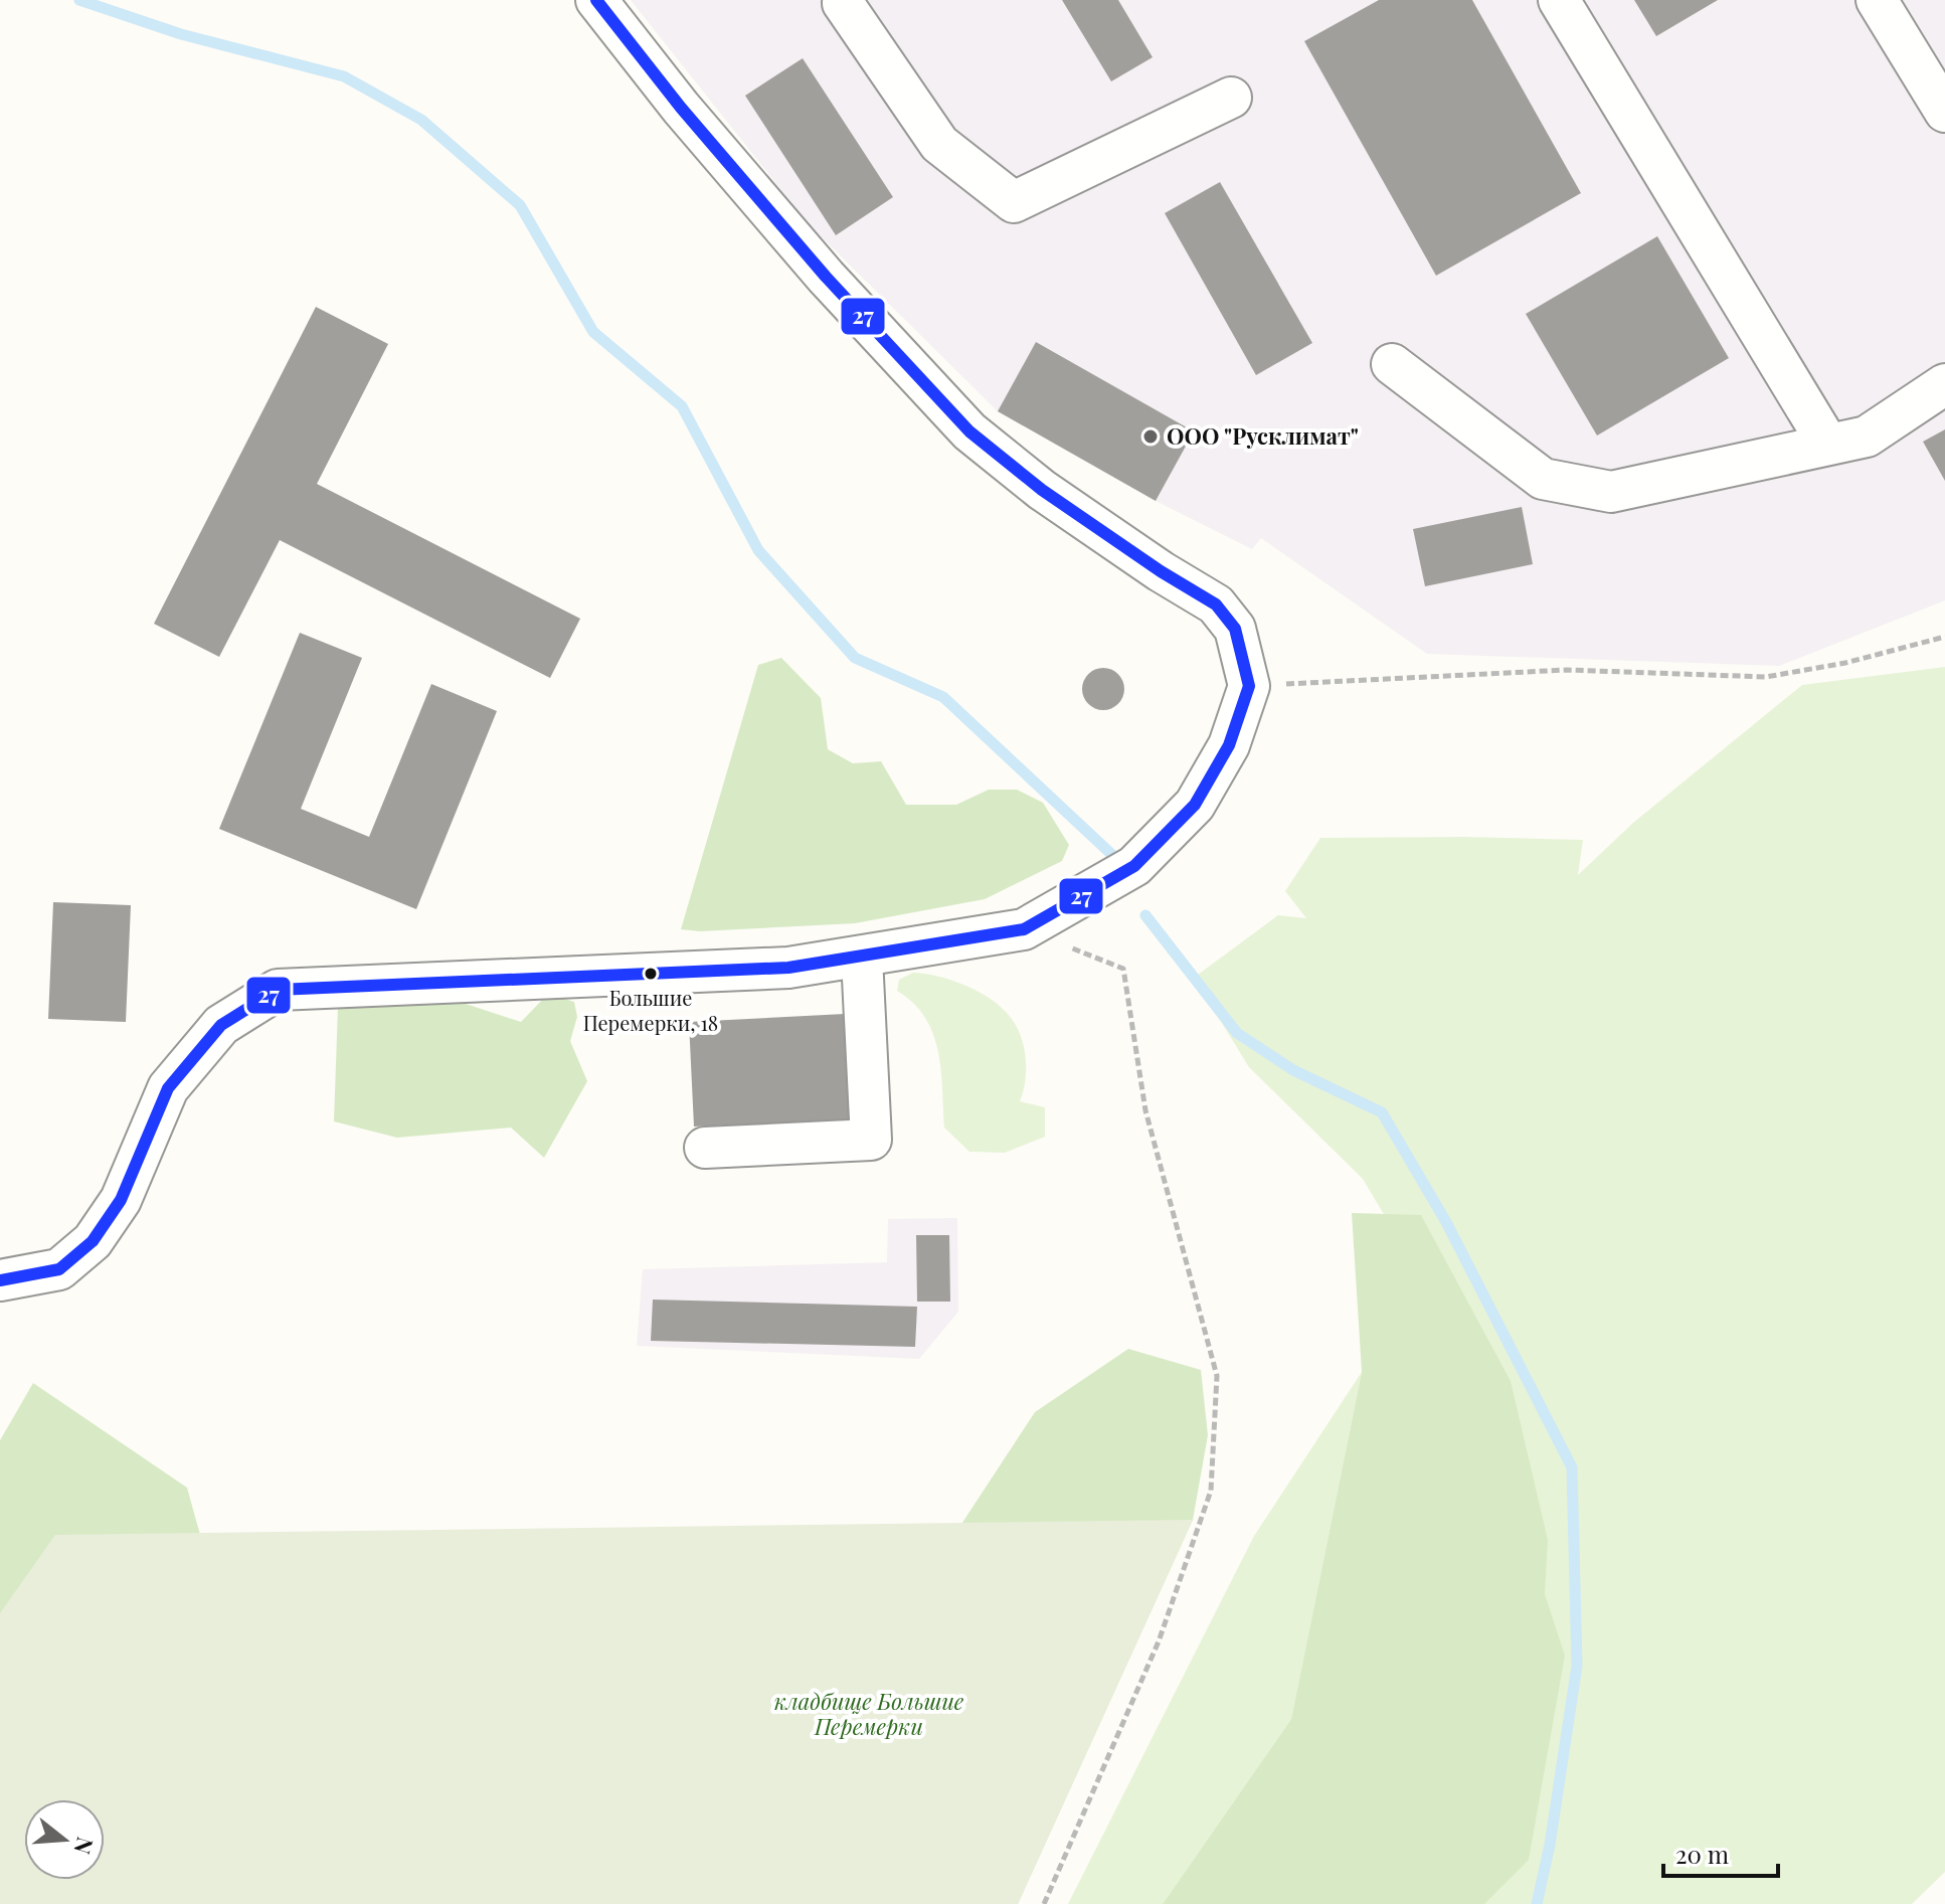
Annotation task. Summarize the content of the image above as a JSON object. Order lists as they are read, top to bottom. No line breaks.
{"parks":["кладбище Большие Перемерки"],"places":["ООО \"Русклимат\"","Большие Перемерки, 18"],"lines":["transit line 27"],"scale_bar":"20 m","north":"right"}
